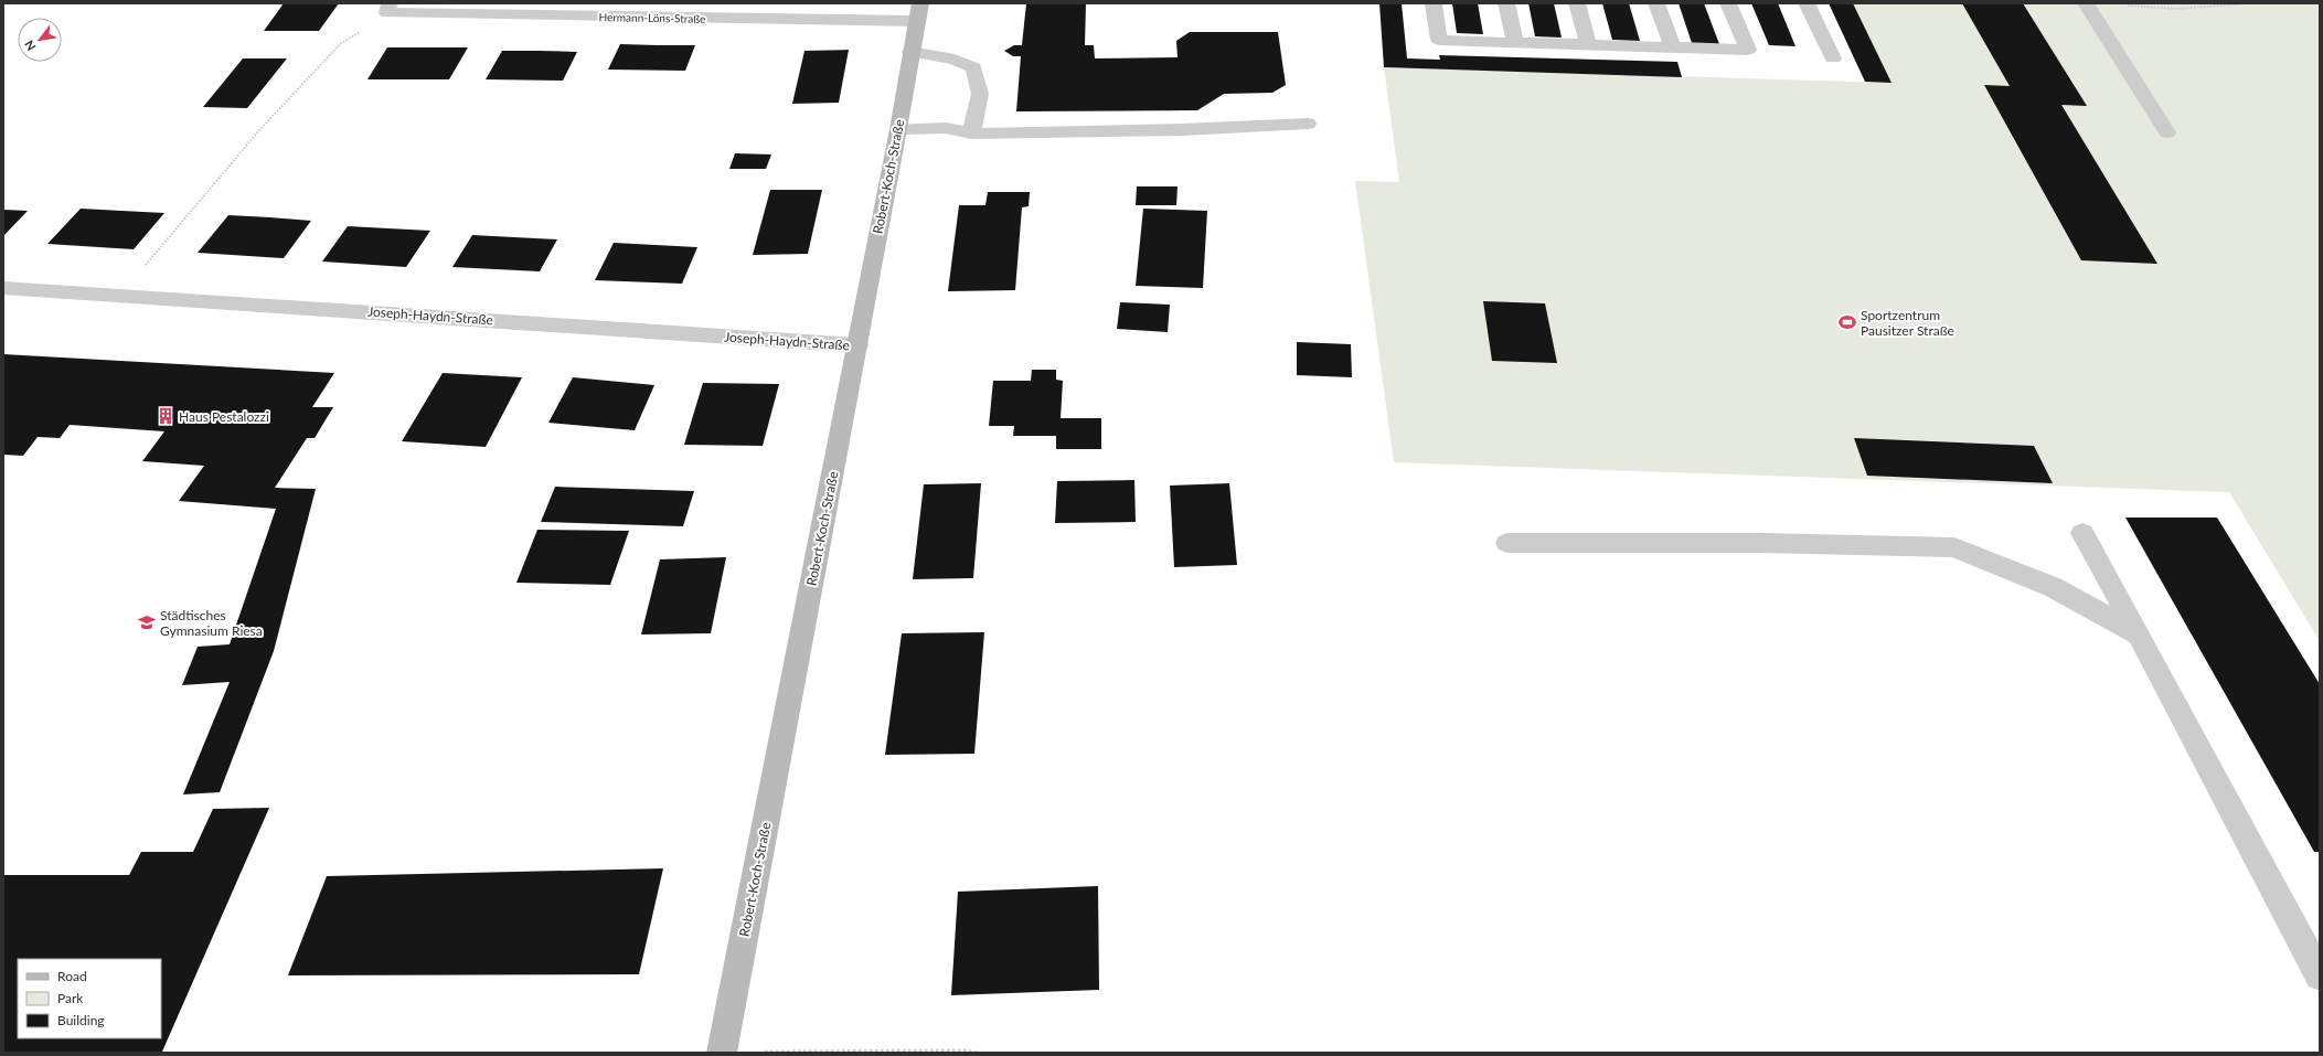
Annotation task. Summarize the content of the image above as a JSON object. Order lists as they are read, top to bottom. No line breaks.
{"streets":{"street":["Hermann-Löns-Straße","Robert-Koch-Straße","Joseph-Haydn-Straße"]},"crossings":[["Hermann-Löns-Straße","Robert-Koch-Straße"],["Robert-Koch-Straße","Joseph-Haydn-Straße"]],"places":{"sports":["Sportzentrum Pausitzer Straße"],"building":["Haus Pestalozzi"],"school or university":["Städtisches Gymnasium Riesa"]},"legend":["Road","Park","Building"],"north":"bottom left"}
